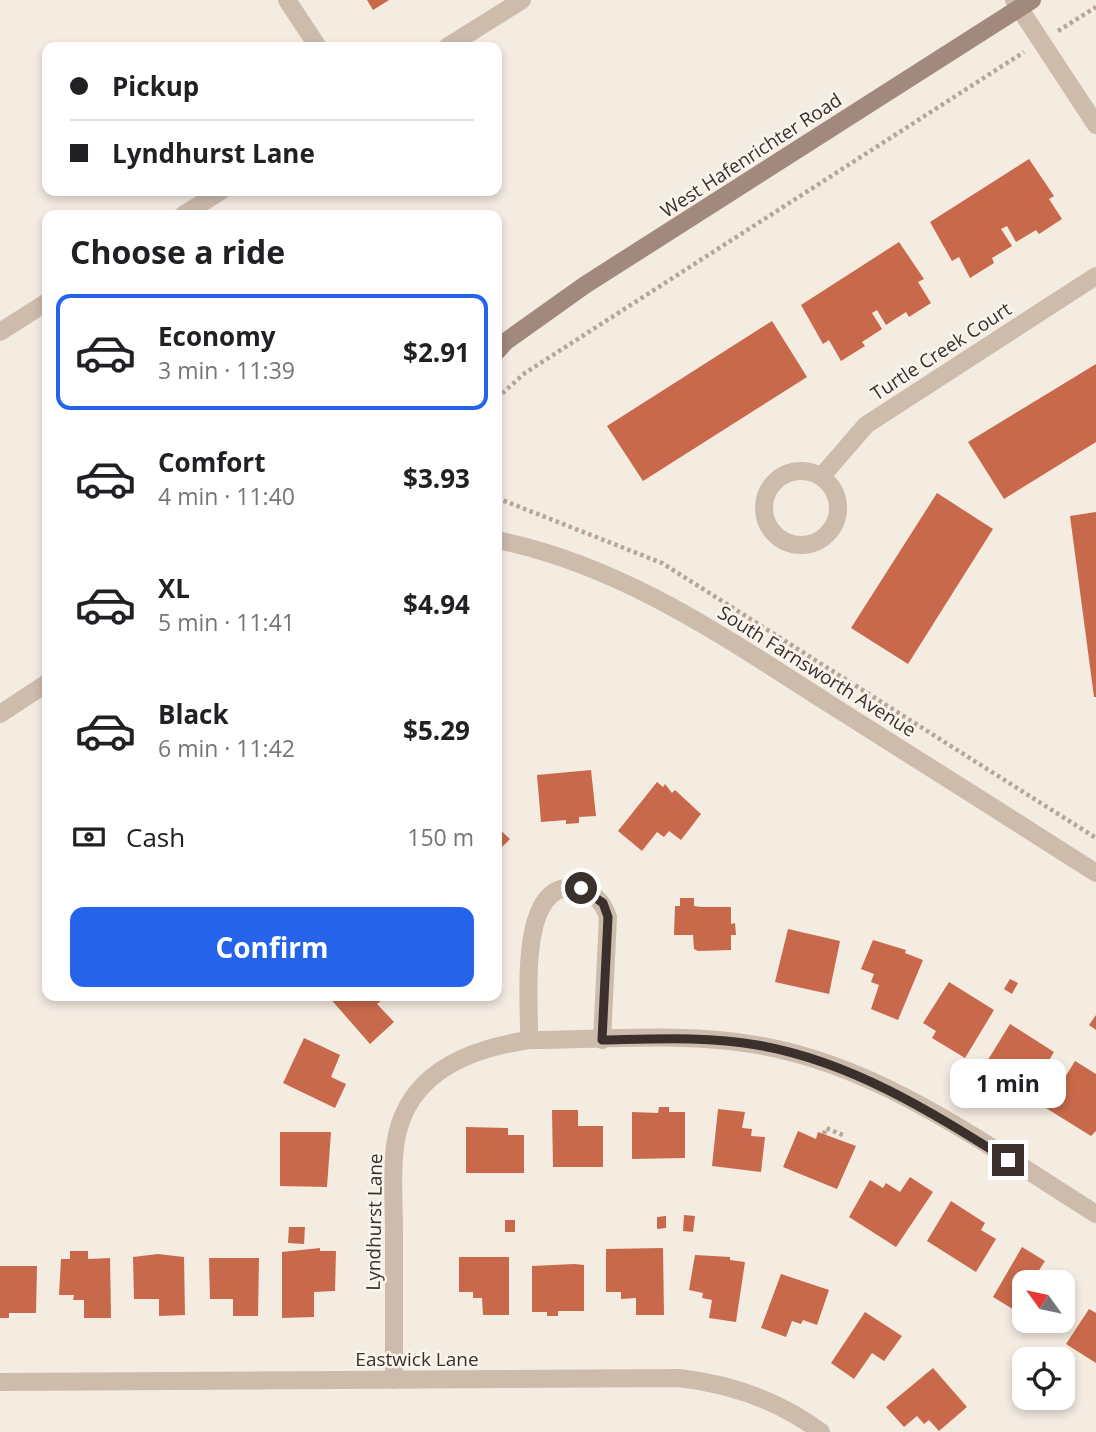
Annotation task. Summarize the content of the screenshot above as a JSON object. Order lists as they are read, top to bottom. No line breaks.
{"streets":{"street":["West Hafenrichter Road","Turtle Creek Court","South Farnsworth Avenue","Lyndhurst Lane","Eastwick Lane"]},"crossings":[["Lyndhurst Lane","Eastwick Lane"]],"north":"top left","page":{"banner":["Pickup","Lyndhurst Lane"],"heading":"Choose a ride","list":[{"name":"Economy","note":"3 min · 11:39","value":"$2.91"},{"name":"Comfort","note":"4 min · 11:40","value":"$3.93"},{"name":"XL","note":"5 min · 11:41","value":"$4.94"},{"name":"Black","note":"6 min · 11:42","value":"$5.29"}],"pay":["Cash","150 m"],"buttons":"Confirm","bubble":"1 min"}}
